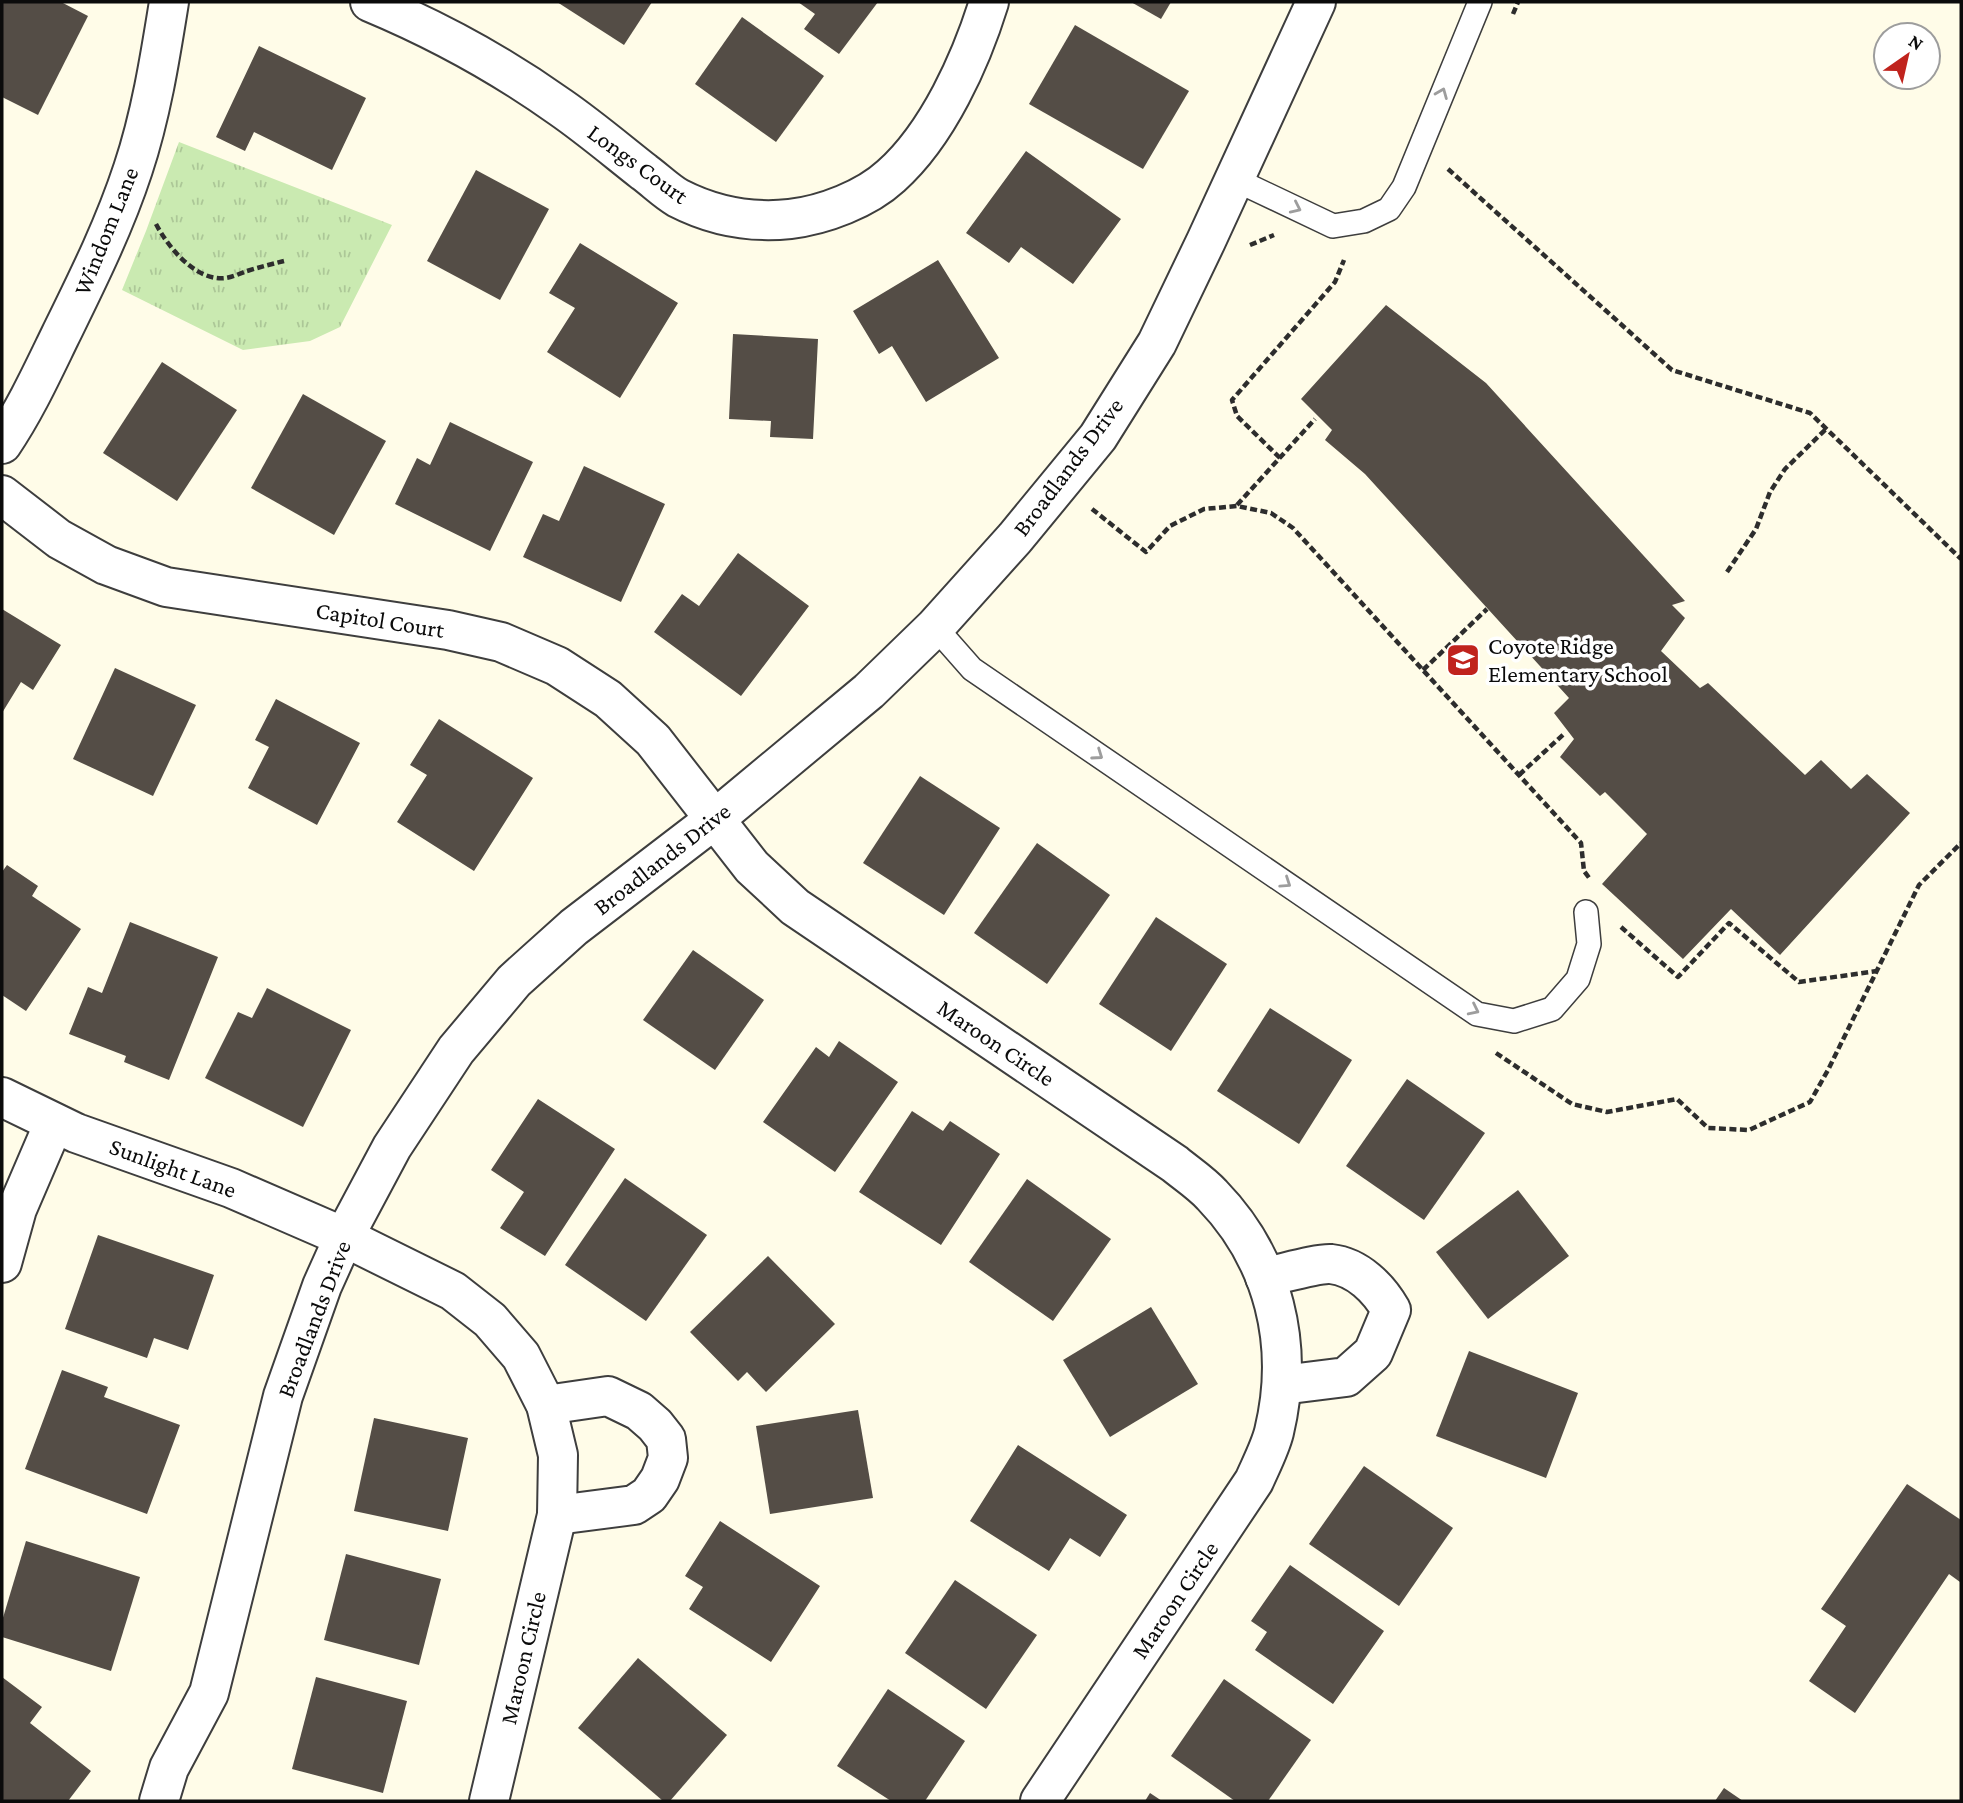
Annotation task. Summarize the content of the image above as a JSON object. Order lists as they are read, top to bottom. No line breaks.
{"streets":{"street":["Longs Court","Windom Lane","Broadlands Drive","Capitol Court","Maroon Circle","Sunlight Lane"]},"crossings":[["Broadlands Drive","Capitol Court"],["Broadlands Drive","Maroon Circle"],["Broadlands Drive","Sunlight Lane"],["Capitol Court","Maroon Circle"],["Maroon Circle","Sunlight Lane"]],"places":{"school or university":["Coyote Ridge Elementary School"]},"north":"top right"}
